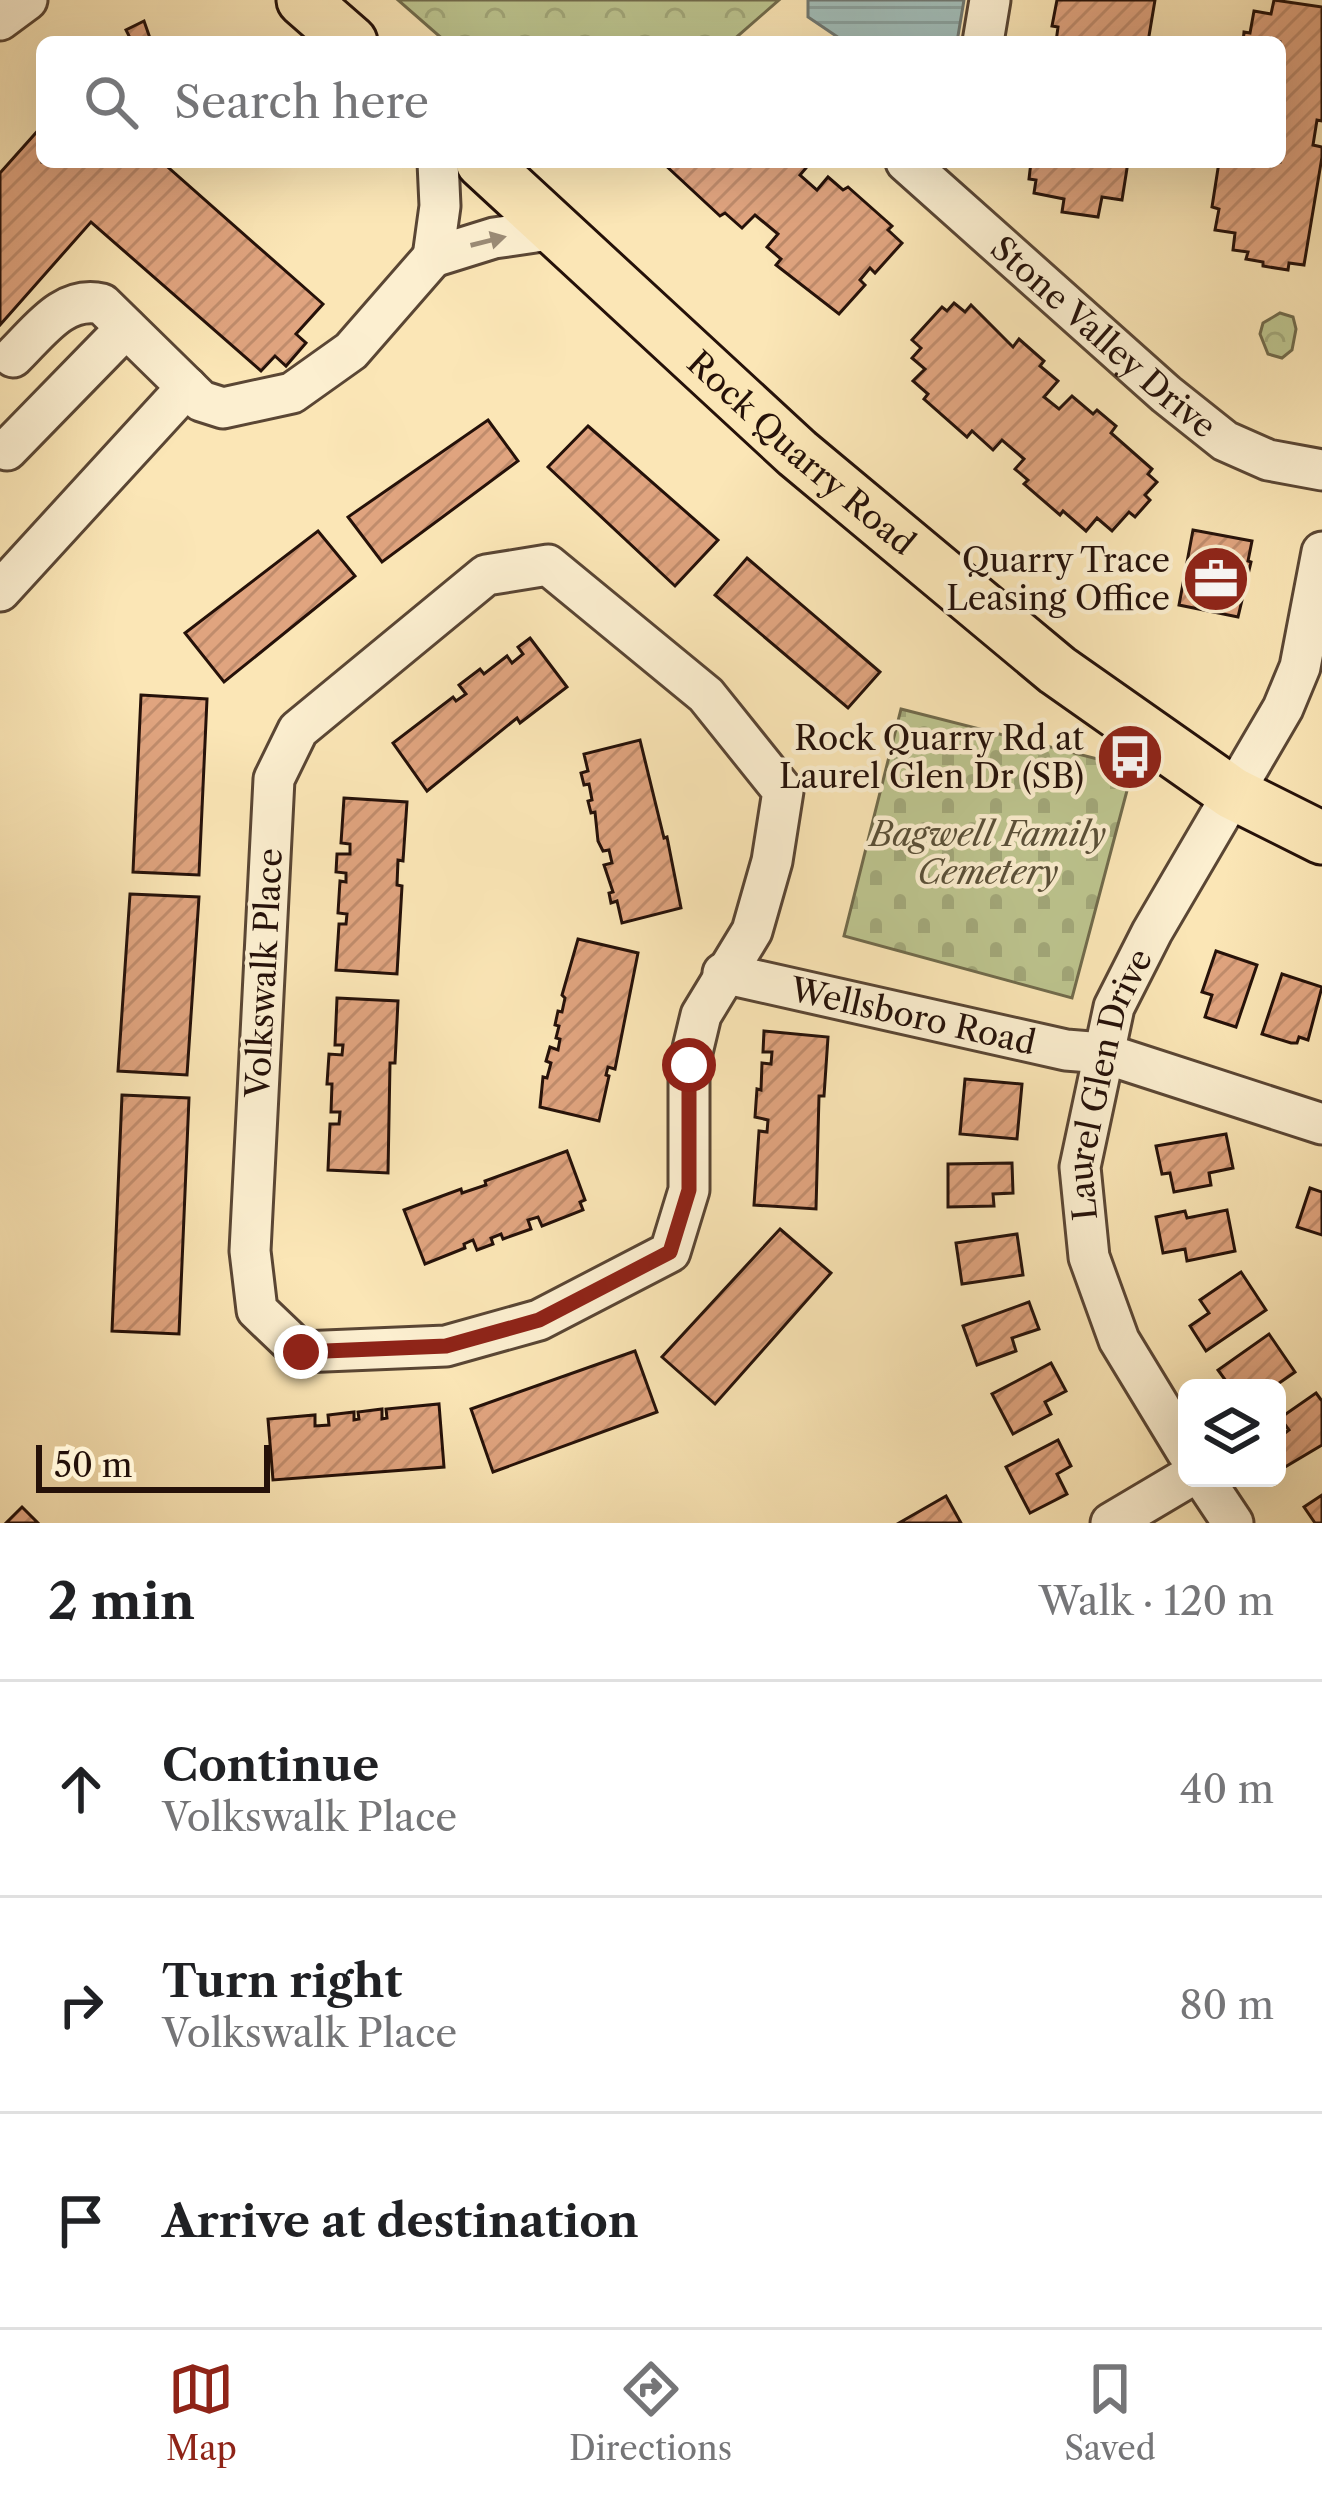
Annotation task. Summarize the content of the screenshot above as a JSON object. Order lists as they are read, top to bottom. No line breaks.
{"streets":{"main road":["Rock Quarry Road"],"street":["Stone Valley Drive","Volkswalk Place","Wellsboro Road","Laurel Glen Drive"]},"crossings":[["Rock Quarry Road","Laurel Glen Drive"],["Volkswalk Place","Wellsboro Road"],["Wellsboro Road","Laurel Glen Drive"]],"parks":["Bagwell Family Cemetery"],"places":{"office":["Quarry Trace Leasing Office"],"bus stop":["Rock Quarry Rd at Laurel Glen Dr (SB)"]},"scale_bar":"50 m","page":{"search":"Search here","scale":"50 m","heading":["2 min","Walk · 120 m"],"list":[["Continue","Volkswalk Place","40 m"],["Turn right","Volkswalk Place","80 m"],"Arrive at destination"],"nav":["Map","Directions","Saved"]}}
